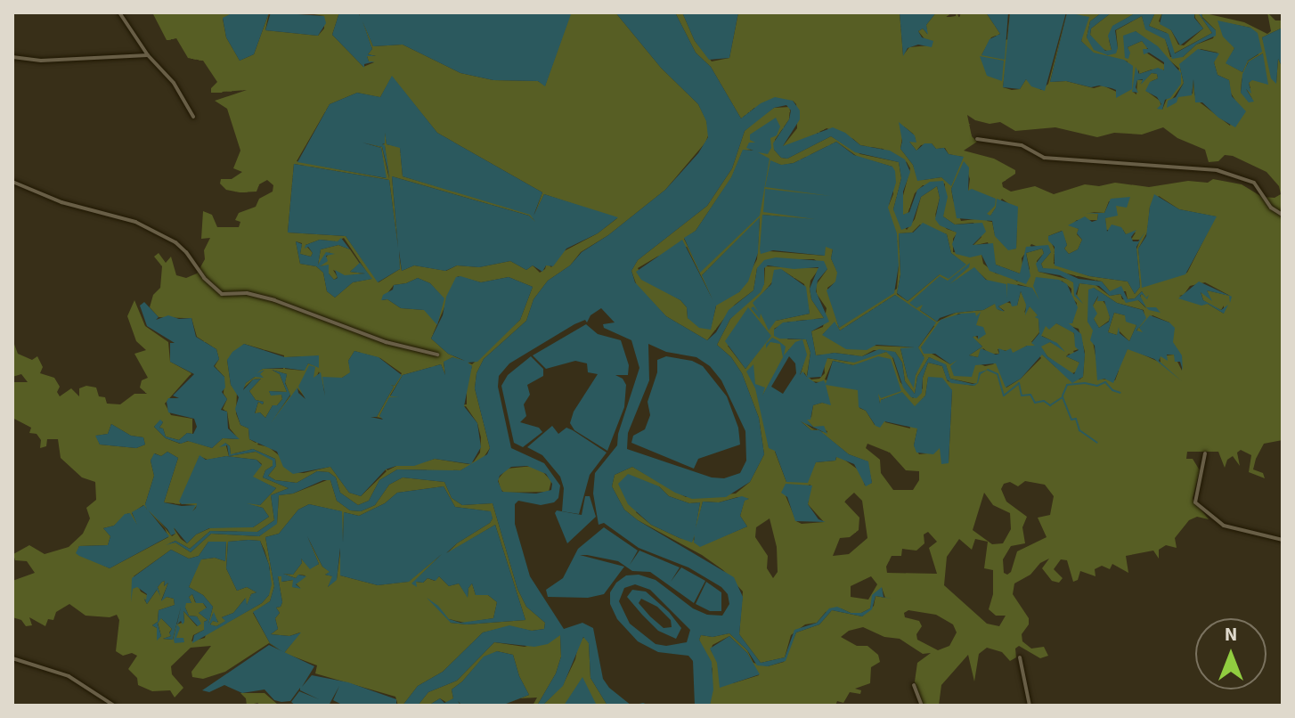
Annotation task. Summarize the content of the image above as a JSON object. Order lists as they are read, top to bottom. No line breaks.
{"north":"top"}
